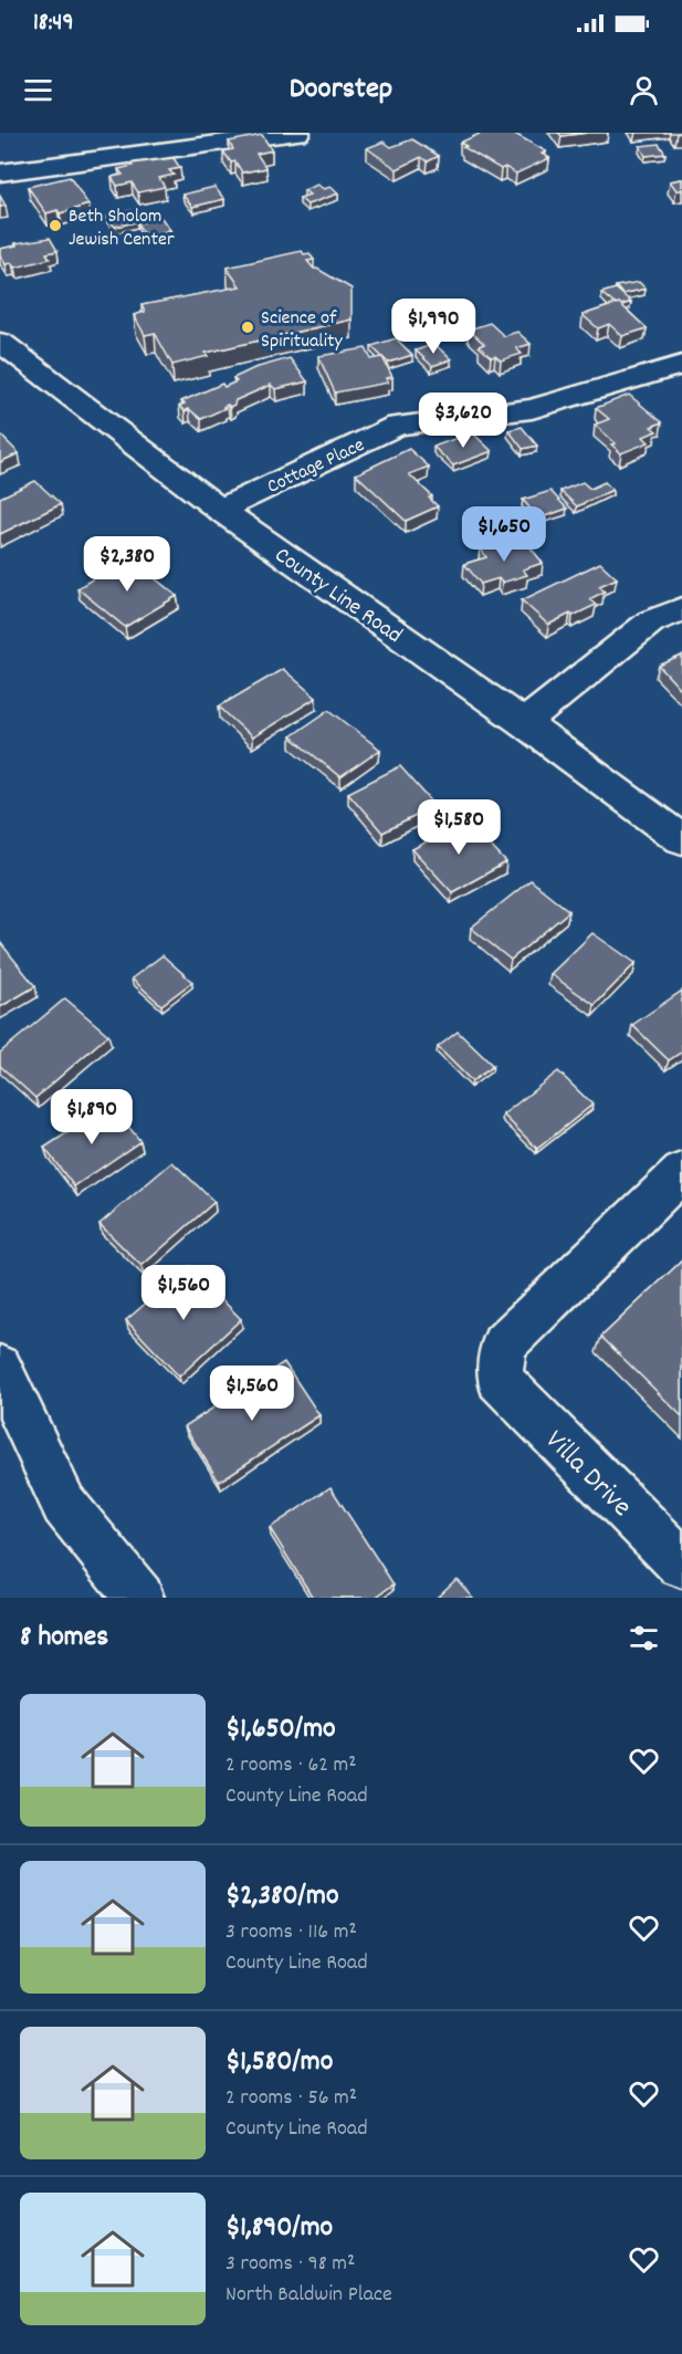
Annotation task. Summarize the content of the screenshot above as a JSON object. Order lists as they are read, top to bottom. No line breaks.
{"streets":{"street":["Cottage Place","County Line Road","Villa Drive"]},"crossings":[["Cottage Place","County Line Road"]],"places":["Beth Sholom Jewish Center","Science of Spirituality"],"page":{"status":"18:49","header":"Doorstep","price":["$1,990","$3,620","$1,650","$2,380","$1,580","$1,890","$1,560","$1,560"],"heading":"8 homes","list":[{"name":"$1,650/mo","note":"2 rooms · 62 m² · County Line Road"},{"name":"$2,380/mo","note":"3 rooms · 116 m² · County Line Road"},{"name":"$1,580/mo","note":"2 rooms · 56 m² · County Line Road"},{"name":"$1,890/mo","note":"3 rooms · 98 m² · North Baldwin Place"}]}}
